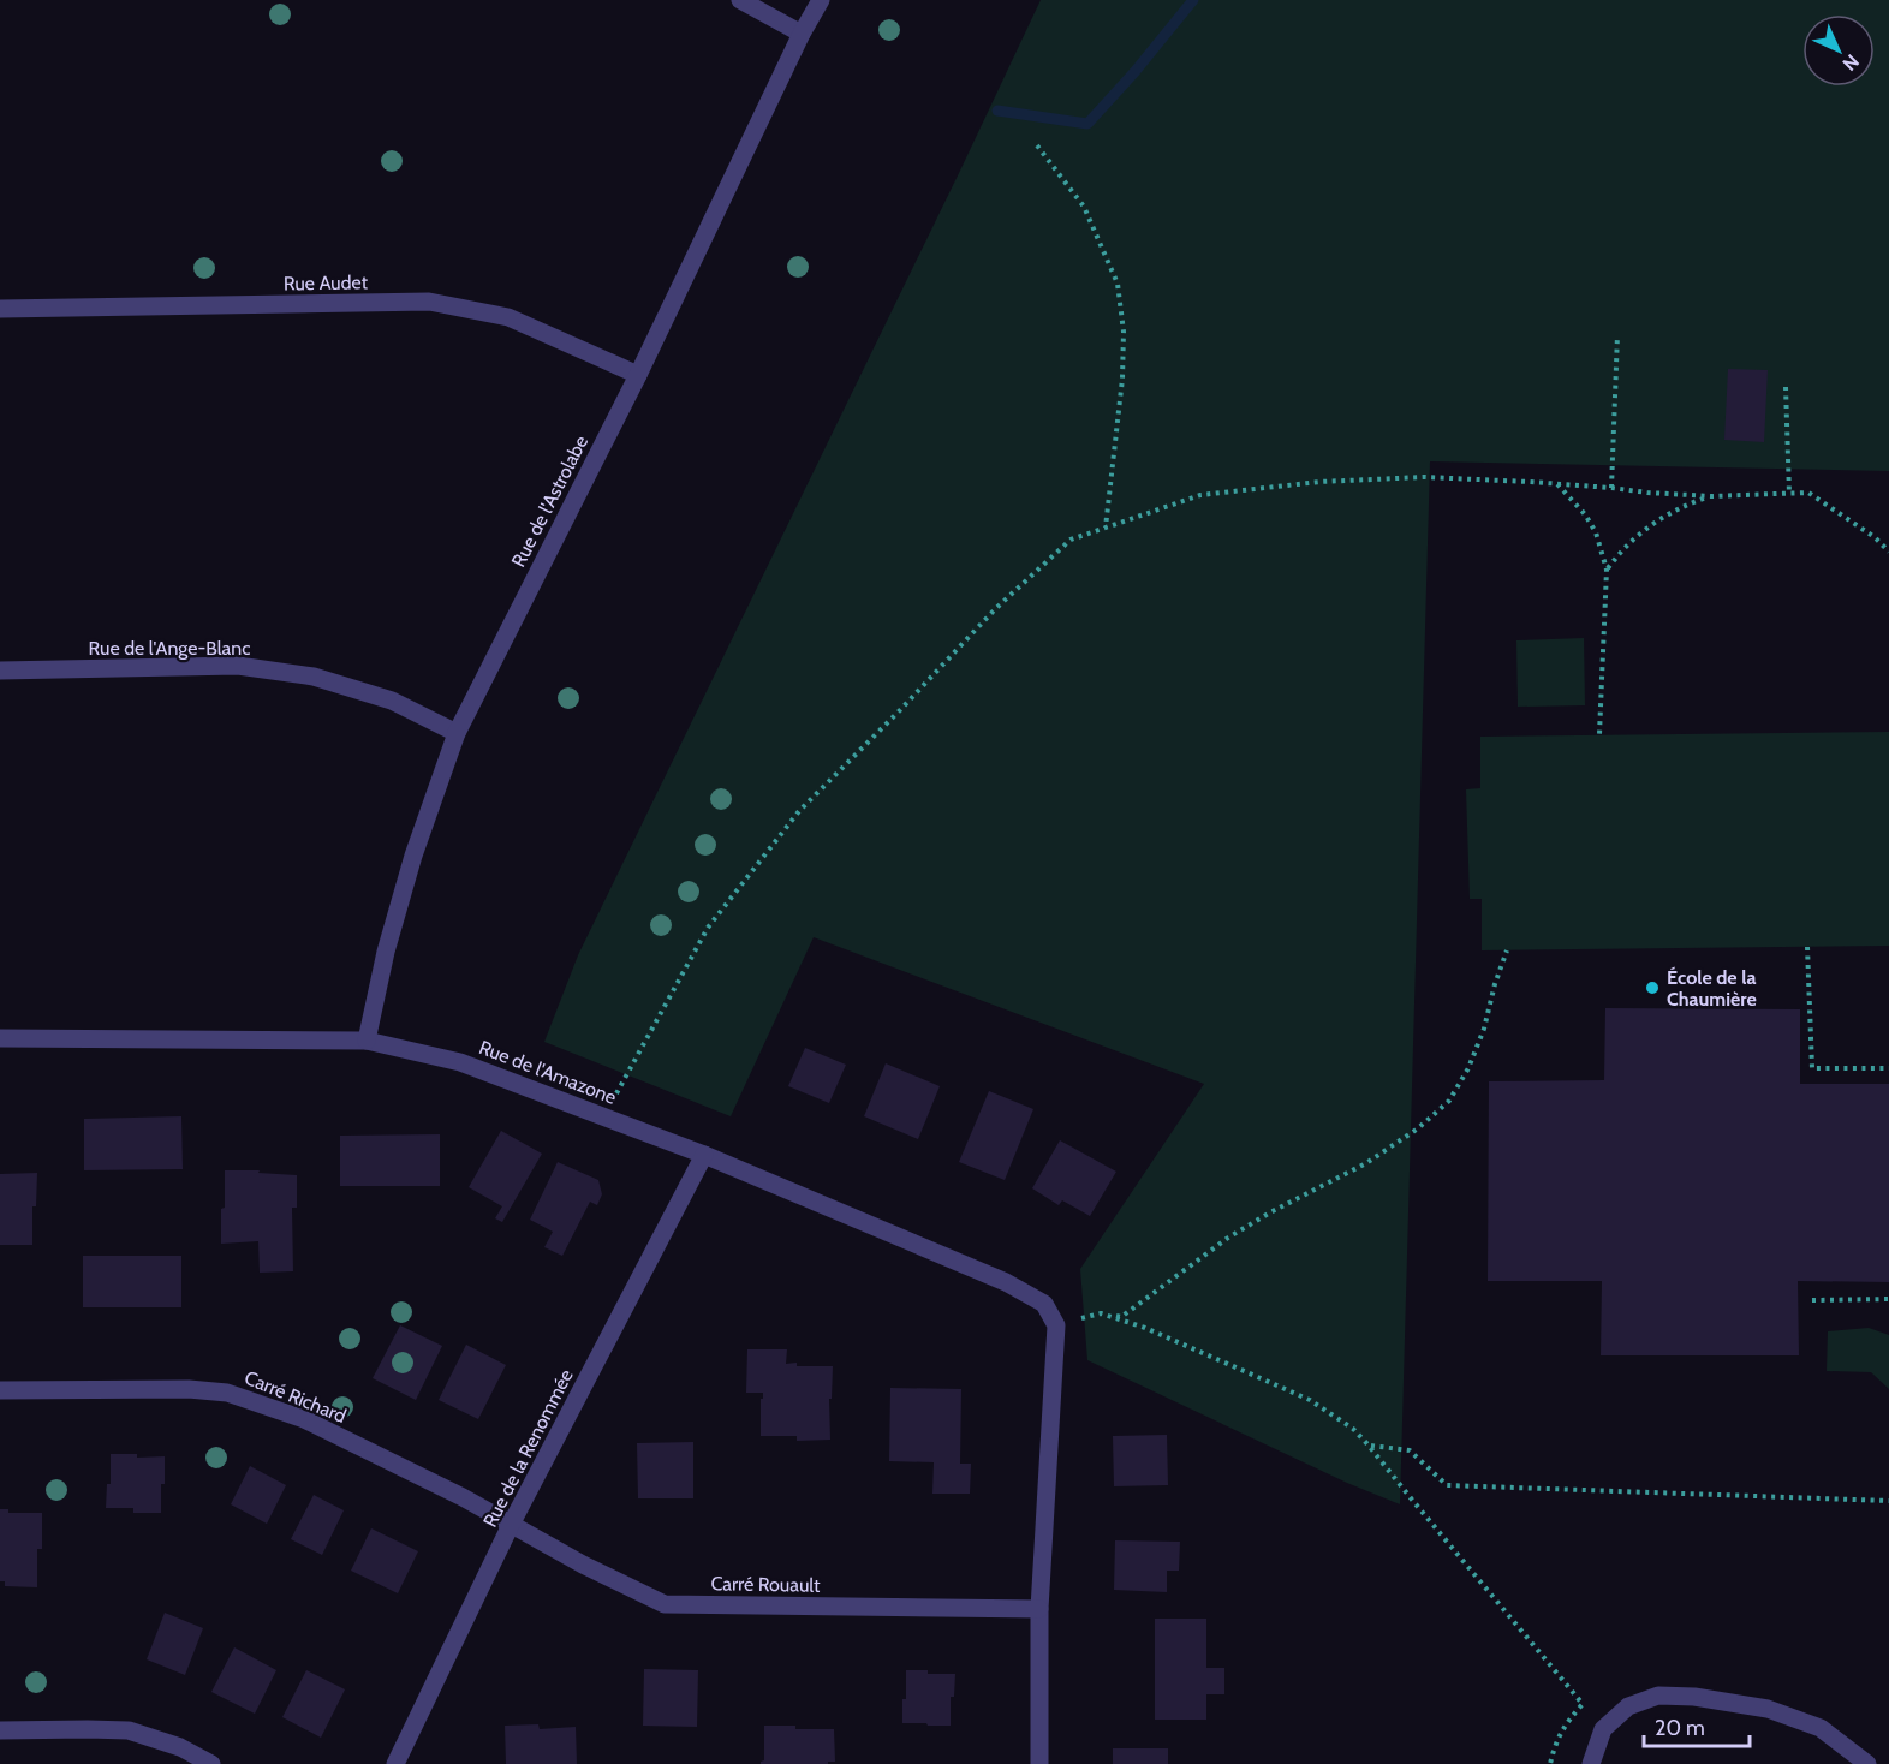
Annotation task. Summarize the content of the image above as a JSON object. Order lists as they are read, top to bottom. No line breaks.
{"streets":{"street":["Rue Audet","Rue de l'Astrolabe","Rue de l'Ange-Blanc","Rue de l'Amazone","Carré Richard","Rue de la Renommée","Carré Rouault"]},"crossings":[["Rue Audet","Rue de l'Astrolabe"],["Rue de l'Astrolabe","Rue de l'Ange-Blanc"],["Rue de l'Astrolabe","Rue de l'Amazone"],["Rue de l'Amazone","Rue de la Renommée"],["Carré Richard","Rue de la Renommée"],["Carré Richard","Carré Rouault"],["Rue de la Renommée","Carré Rouault"]],"places":["École de la Chaumière"],"scale_bar":"20 m","north":"bottom right"}
